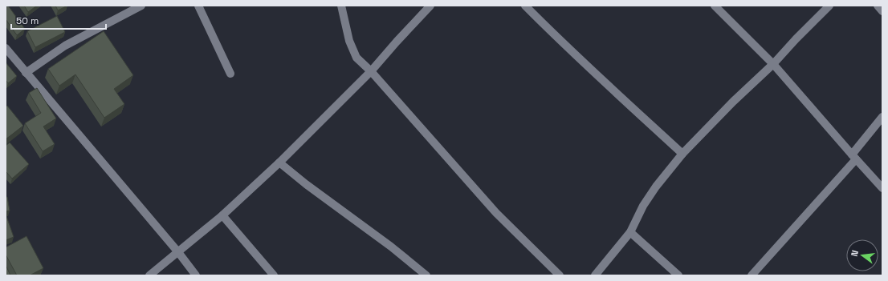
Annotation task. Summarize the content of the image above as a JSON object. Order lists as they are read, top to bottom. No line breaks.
{"scale_bar":"50 m","north":"left"}
